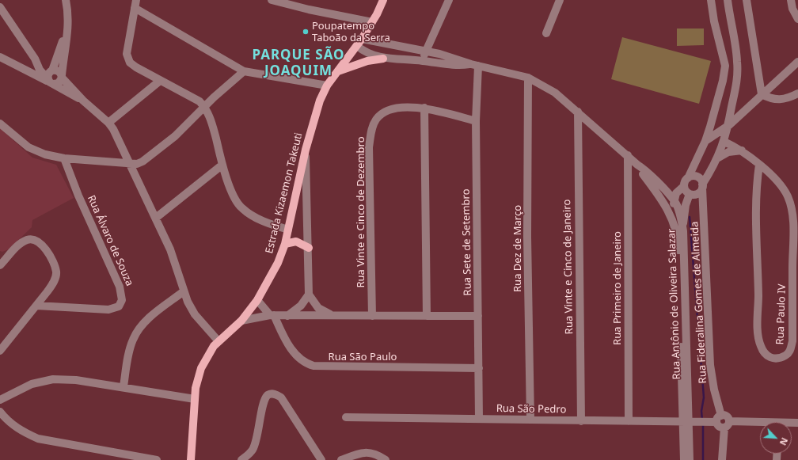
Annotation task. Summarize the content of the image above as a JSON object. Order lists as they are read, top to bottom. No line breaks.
{"streets":{"main road":["Estrada Kizaemon Takeuti"],"street":["Rua Vinte e Cinco de Dezembro","Rua Álvaro de Souza","Rua Sete de Setembro","Rua Dez de Março","Rua Vinte e Cinco de Janeiro","Rua Primeiro de Janeiro","Rua Fideralina Gomes de Almeida","Rua Antônio de Oliveira Salazar","Rua Paulo IV","Rua São Paulo","Rua São Pedro"]},"crossings":[["Estrada Kizaemon Takeuti","Rua Antônio de Oliveira Salazar"],["Estrada Kizaemon Takeuti","Rua São Paulo"],["Rua Vinte e Cinco de Dezembro","Rua Sete de Setembro"],["Rua Sete de Setembro","Rua Antônio de Oliveira Salazar"],["Rua Sete de Setembro","Rua São Paulo"],["Rua Sete de Setembro","Rua São Pedro"],["Rua Dez de Março","Rua Antônio de Oliveira Salazar"],["Rua Dez de Março","Rua São Pedro"],["Rua Vinte e Cinco de Janeiro","Rua Antônio de Oliveira Salazar"],["Rua Vinte e Cinco de Janeiro","Rua São Pedro"],["Rua Primeiro de Janeiro","Rua Antônio de Oliveira Salazar"],["Rua Primeiro de Janeiro","Rua São Pedro"],["Rua Fideralina Gomes de Almeida","Rua São Pedro"],["Rua Antônio de Oliveira Salazar","Rua São Pedro"]],"districts":["PARQUE SÃO JOAQUIM"],"places":["Poupatempo Taboão da Serra"],"north":"bottom right"}
